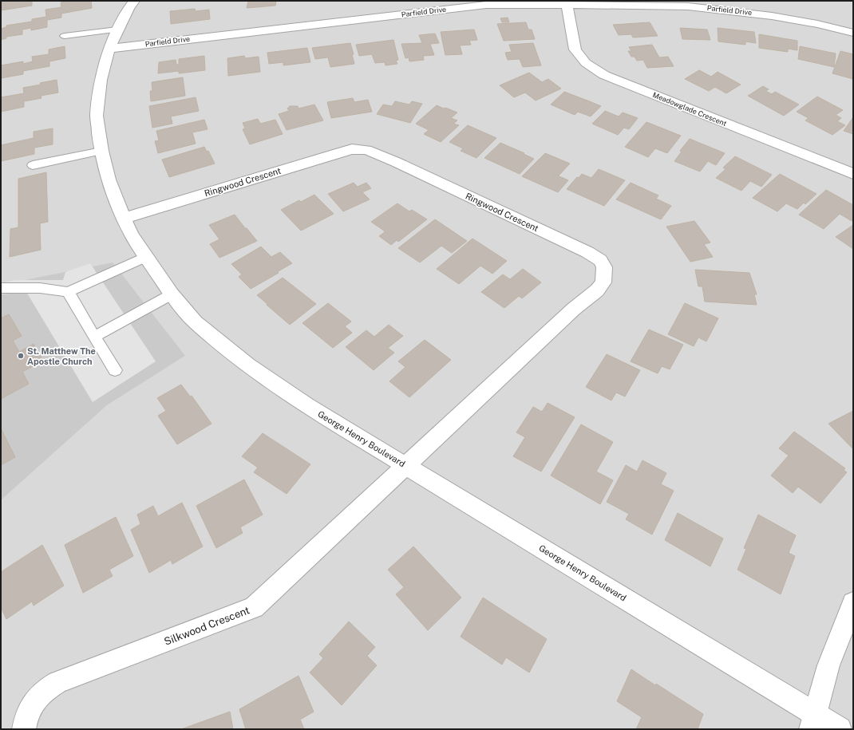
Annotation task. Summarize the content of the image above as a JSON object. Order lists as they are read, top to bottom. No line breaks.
{"streets":{"street":["Parfield Drive","Meadowglade Crescent","Ringwood Crescent","George Henry Boulevard","Silkwood Crescent"]},"crossings":[["Parfield Drive","Meadowglade Crescent"],["Parfield Drive","George Henry Boulevard"],["Ringwood Crescent","George Henry Boulevard"],["Ringwood Crescent","Silkwood Crescent"],["George Henry Boulevard","Silkwood Crescent"]],"places":["St. Matthew The Apostle Church"]}
